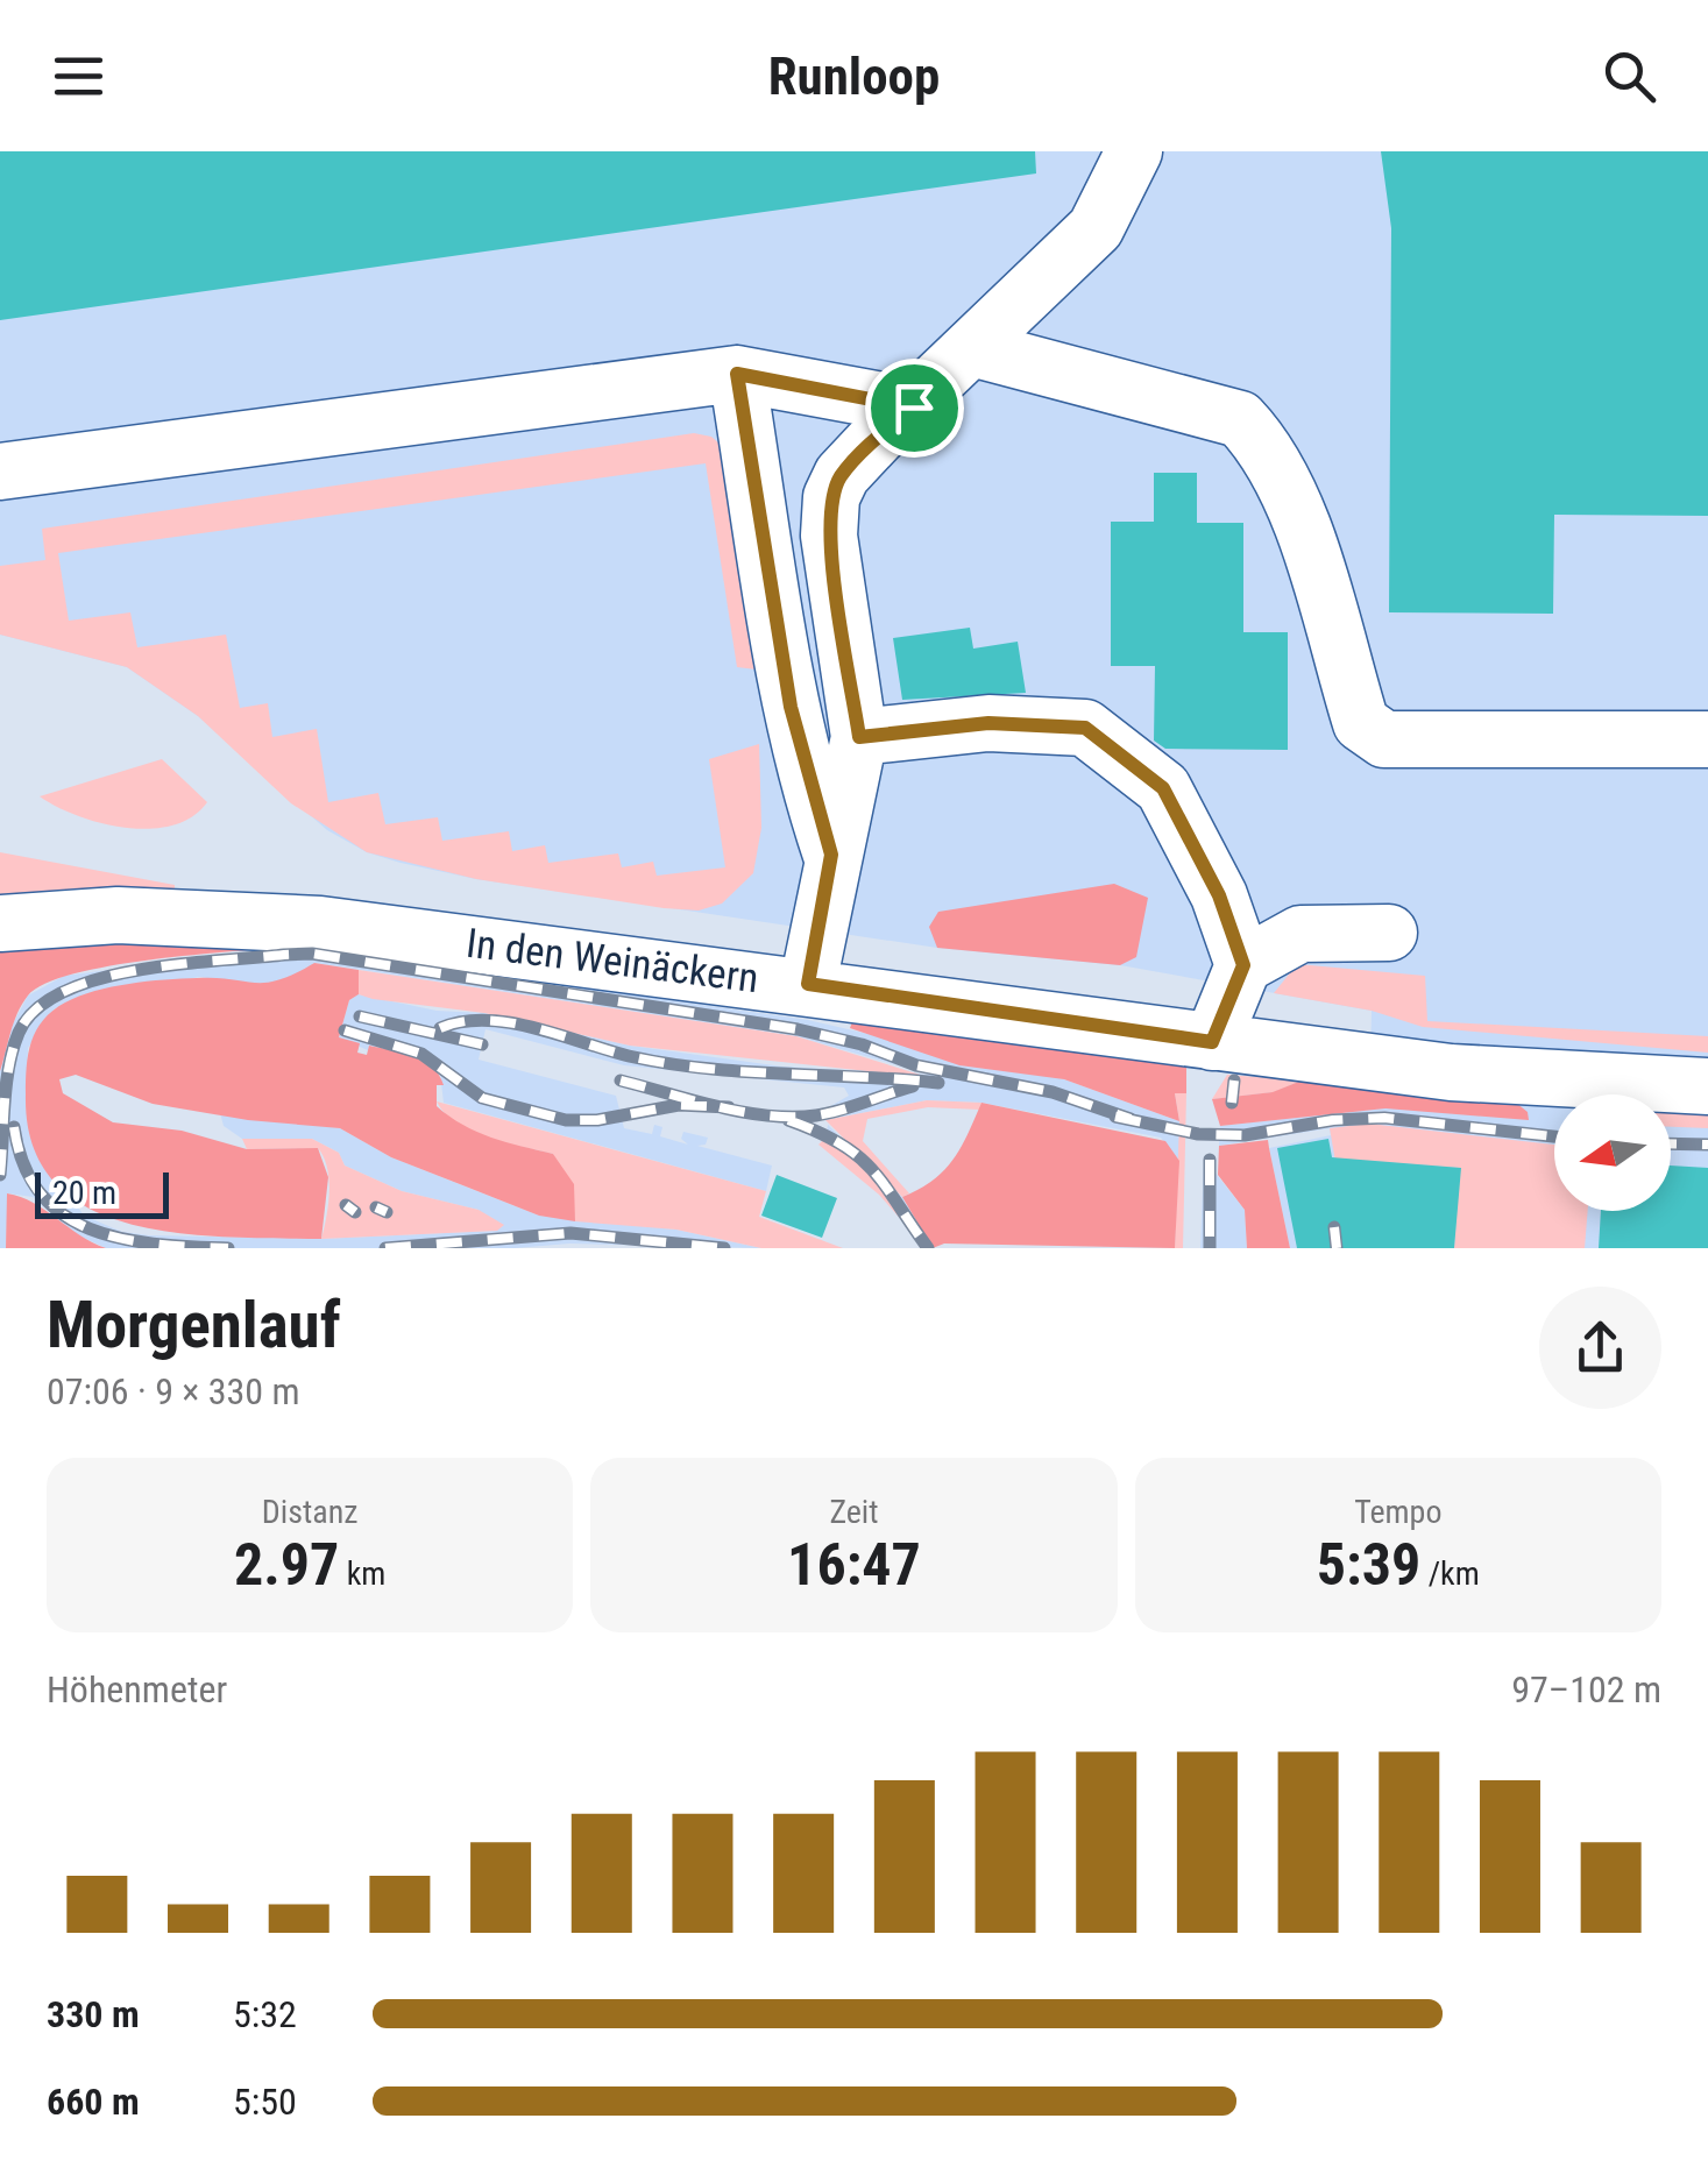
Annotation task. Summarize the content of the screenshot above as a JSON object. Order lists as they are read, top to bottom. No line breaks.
{"streets":{"street":["In den Weinäckern"]},"scale_bar":"20 m","north":"left","page":{"header":"Runloop","scale":"20 m","heading":["Morgenlauf","07:06 · 9 × 330 m"],"stats":[["Distanz","2.97 km"],["Zeit","16:47"],["Tempo","5:39 /km"]],"chart":["Höhenmeter","97–102 m"],"list":[{"name":"330 m","note":"5:32"},{"name":"660 m","note":"5:50"}]}}
